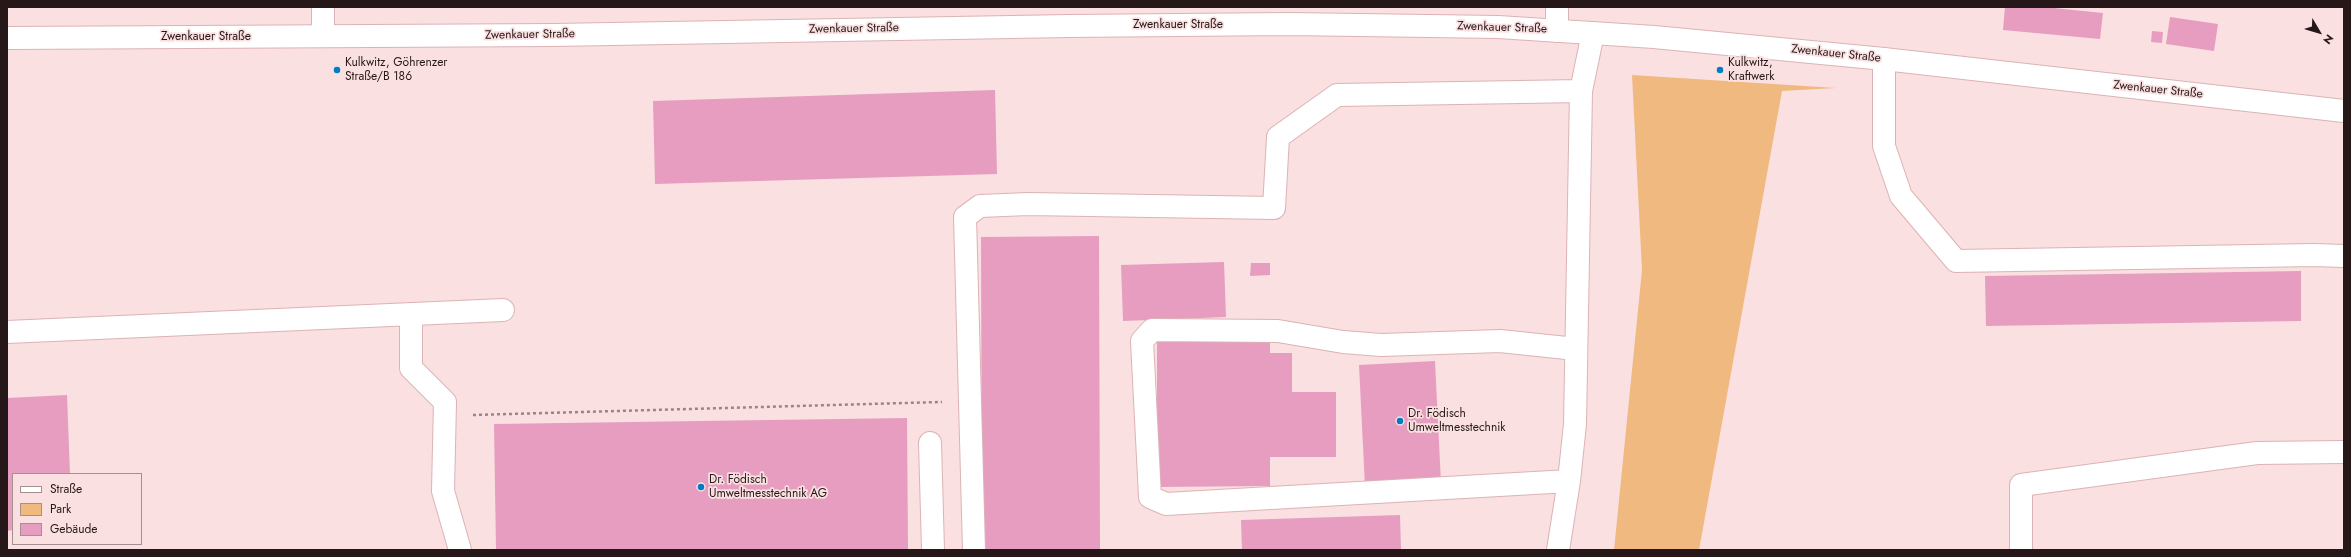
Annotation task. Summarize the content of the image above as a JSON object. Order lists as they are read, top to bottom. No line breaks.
{"streets":{"main road":["Zwenkauer Straße"]},"places":["Kulkwitz, Göhrenzer Straße/B 186","Kulkwitz, Kraftwerk","Dr. Födisch Umweltmesstechnik","Dr. Födisch Umweltmesstechnik AG"],"legend":["Straße","Park","Gebäude"],"north":"bottom right"}
